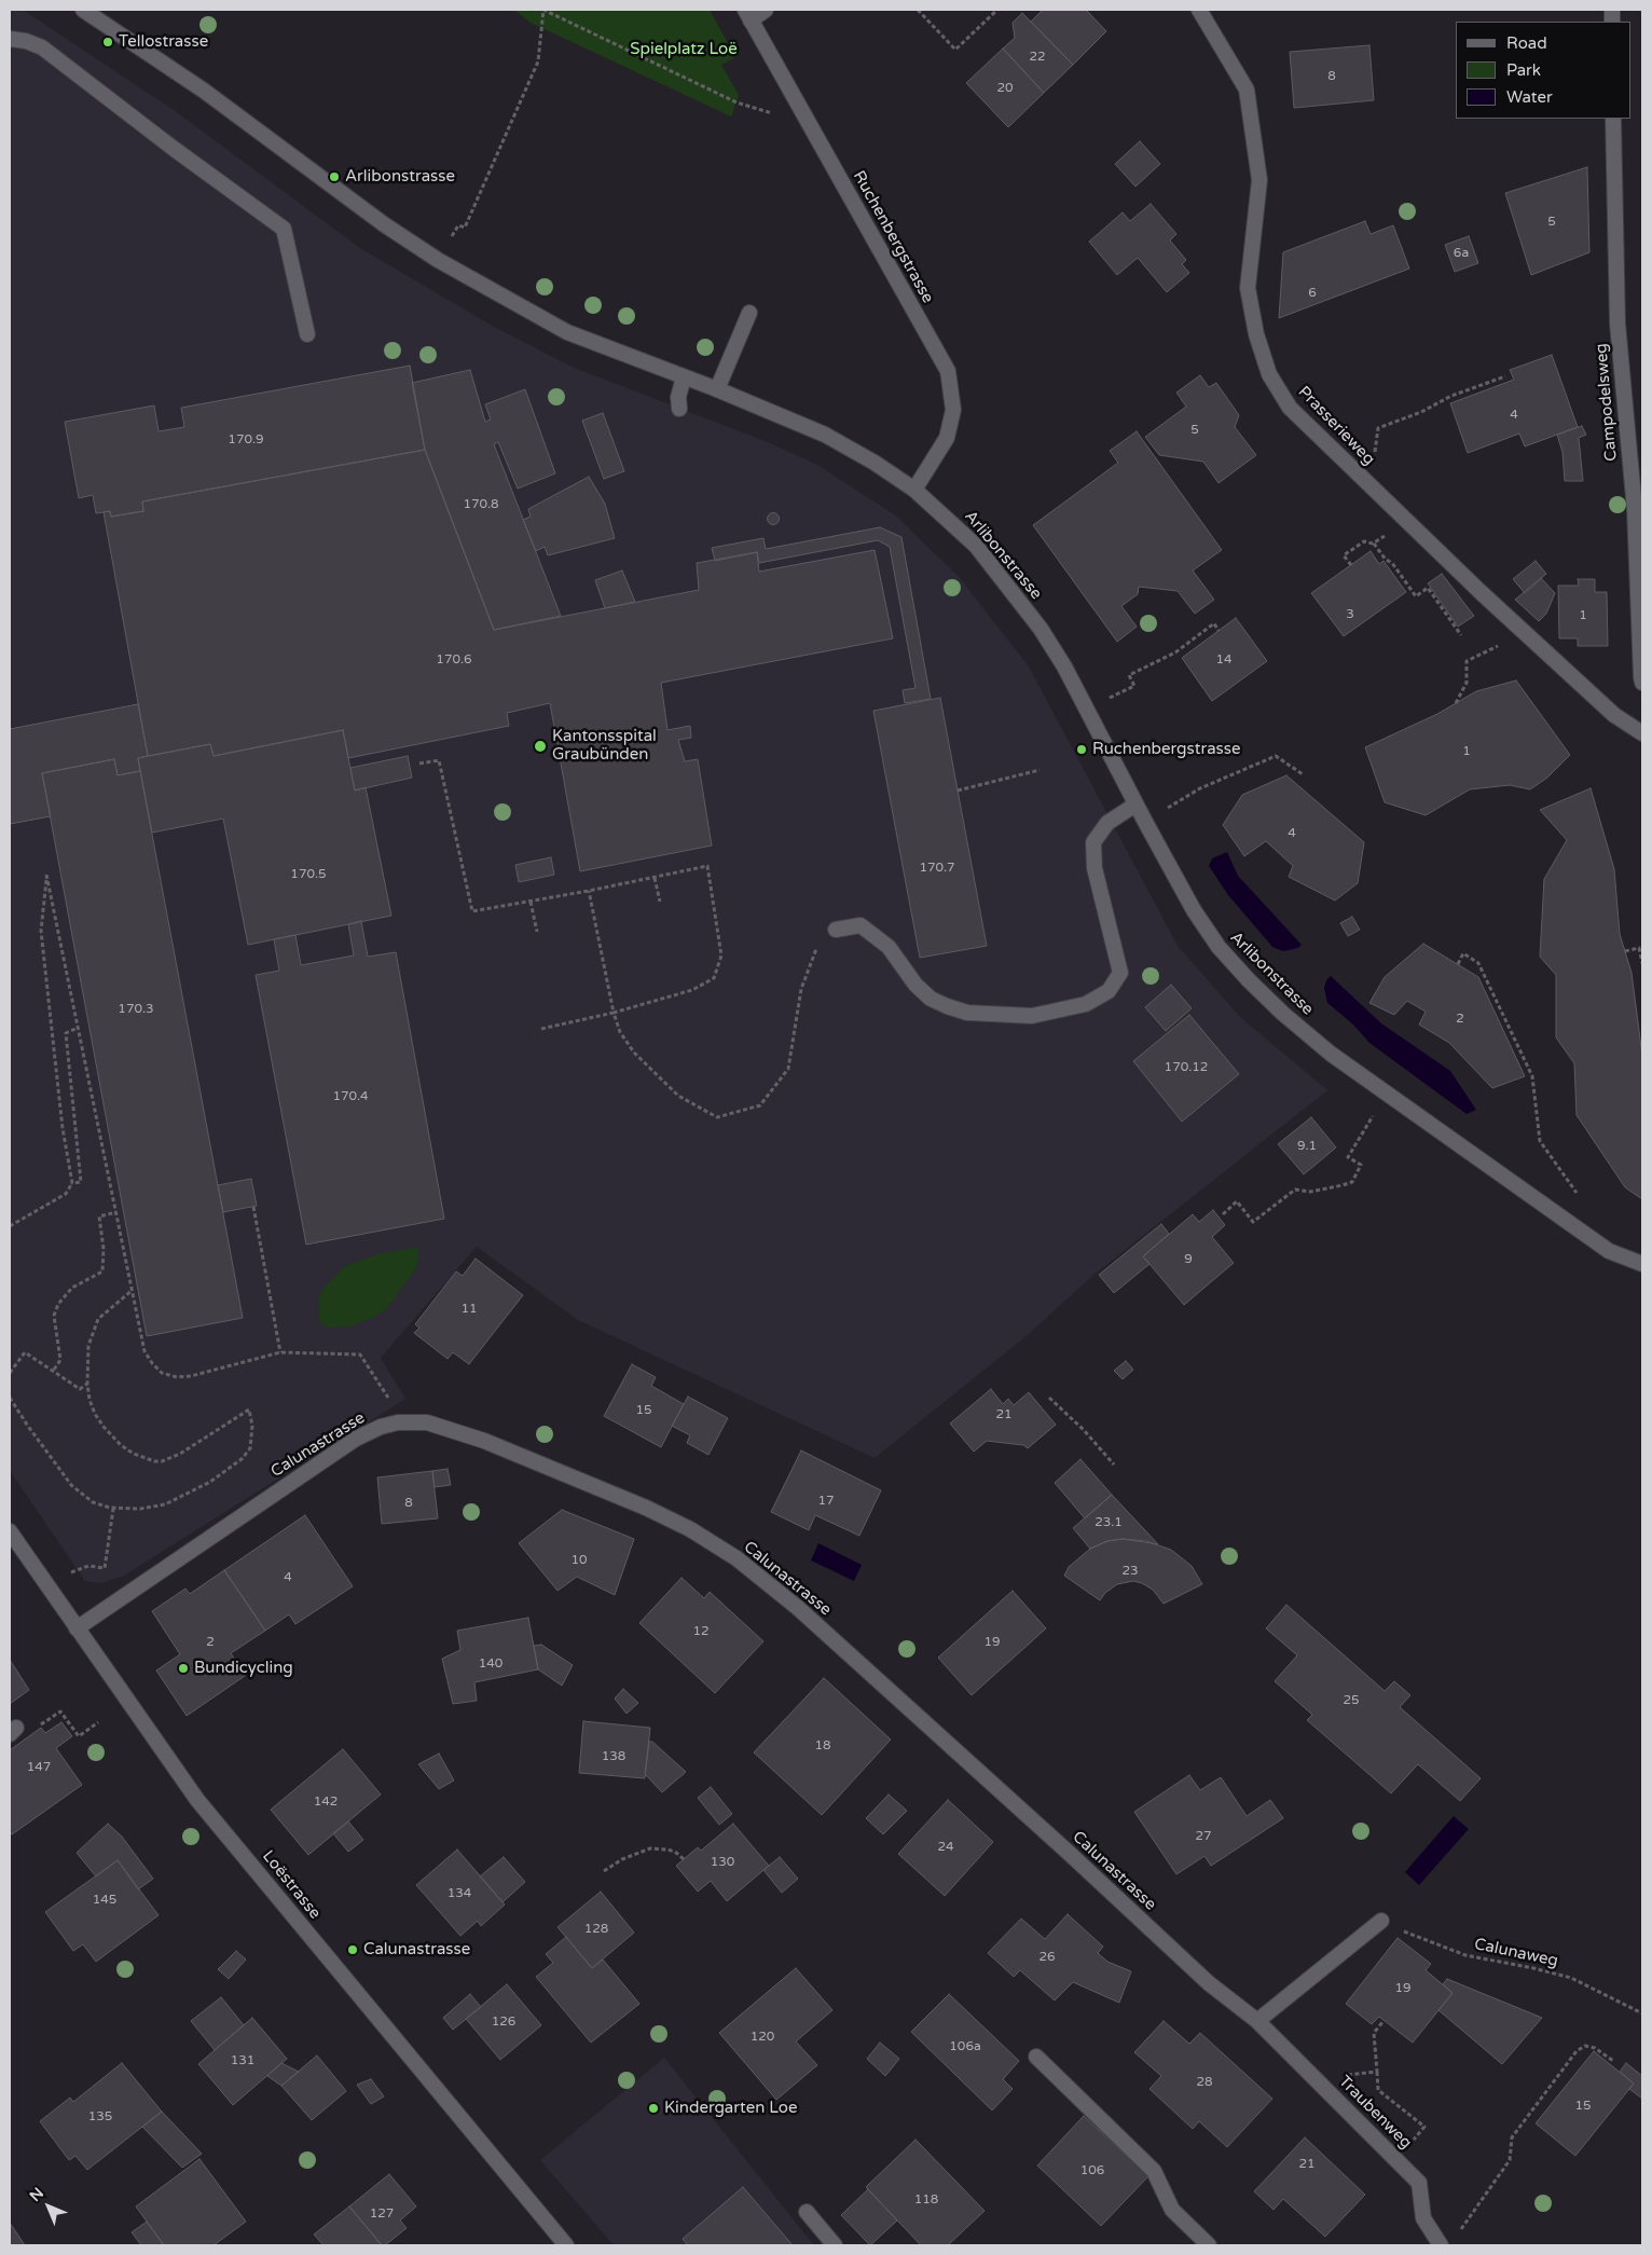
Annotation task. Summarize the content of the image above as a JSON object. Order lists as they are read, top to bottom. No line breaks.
{"streets":{"street":["Ruchenbergstrasse","Campodelsweg","Prasserieweg","Arlibonstrasse","Calunastrasse","Loëstrasse","Traubenweg"],"path":["Calunaweg"]},"crossings":[["Ruchenbergstrasse","Arlibonstrasse"],["Calunastrasse","Loëstrasse"],["Calunastrasse","Traubenweg"]],"parks":["Spielplatz Loë"],"places":["Tellostrasse","Arlibonstrasse","Kantonsspital Graubünden","Ruchenbergstrasse","Bundicycling","Calunastrasse","Kindergarten Loe"],"house_numbers":["22","8","20","5","6a","6","4","5","170.9","170.8","3","1","170.6","14","1","4","170.7","170.5","170.3","2","170.12","170.4","9.1","9","11","15","21","17","8","23.1","10","23","4","12","2","19","140","25","18","138","147","142","27","24","130","134","145","128","26","19","126","120","106a","131","28","15","135","21","106","118","127"],"legend":["Road","Park","Water"],"north":"top left"}
